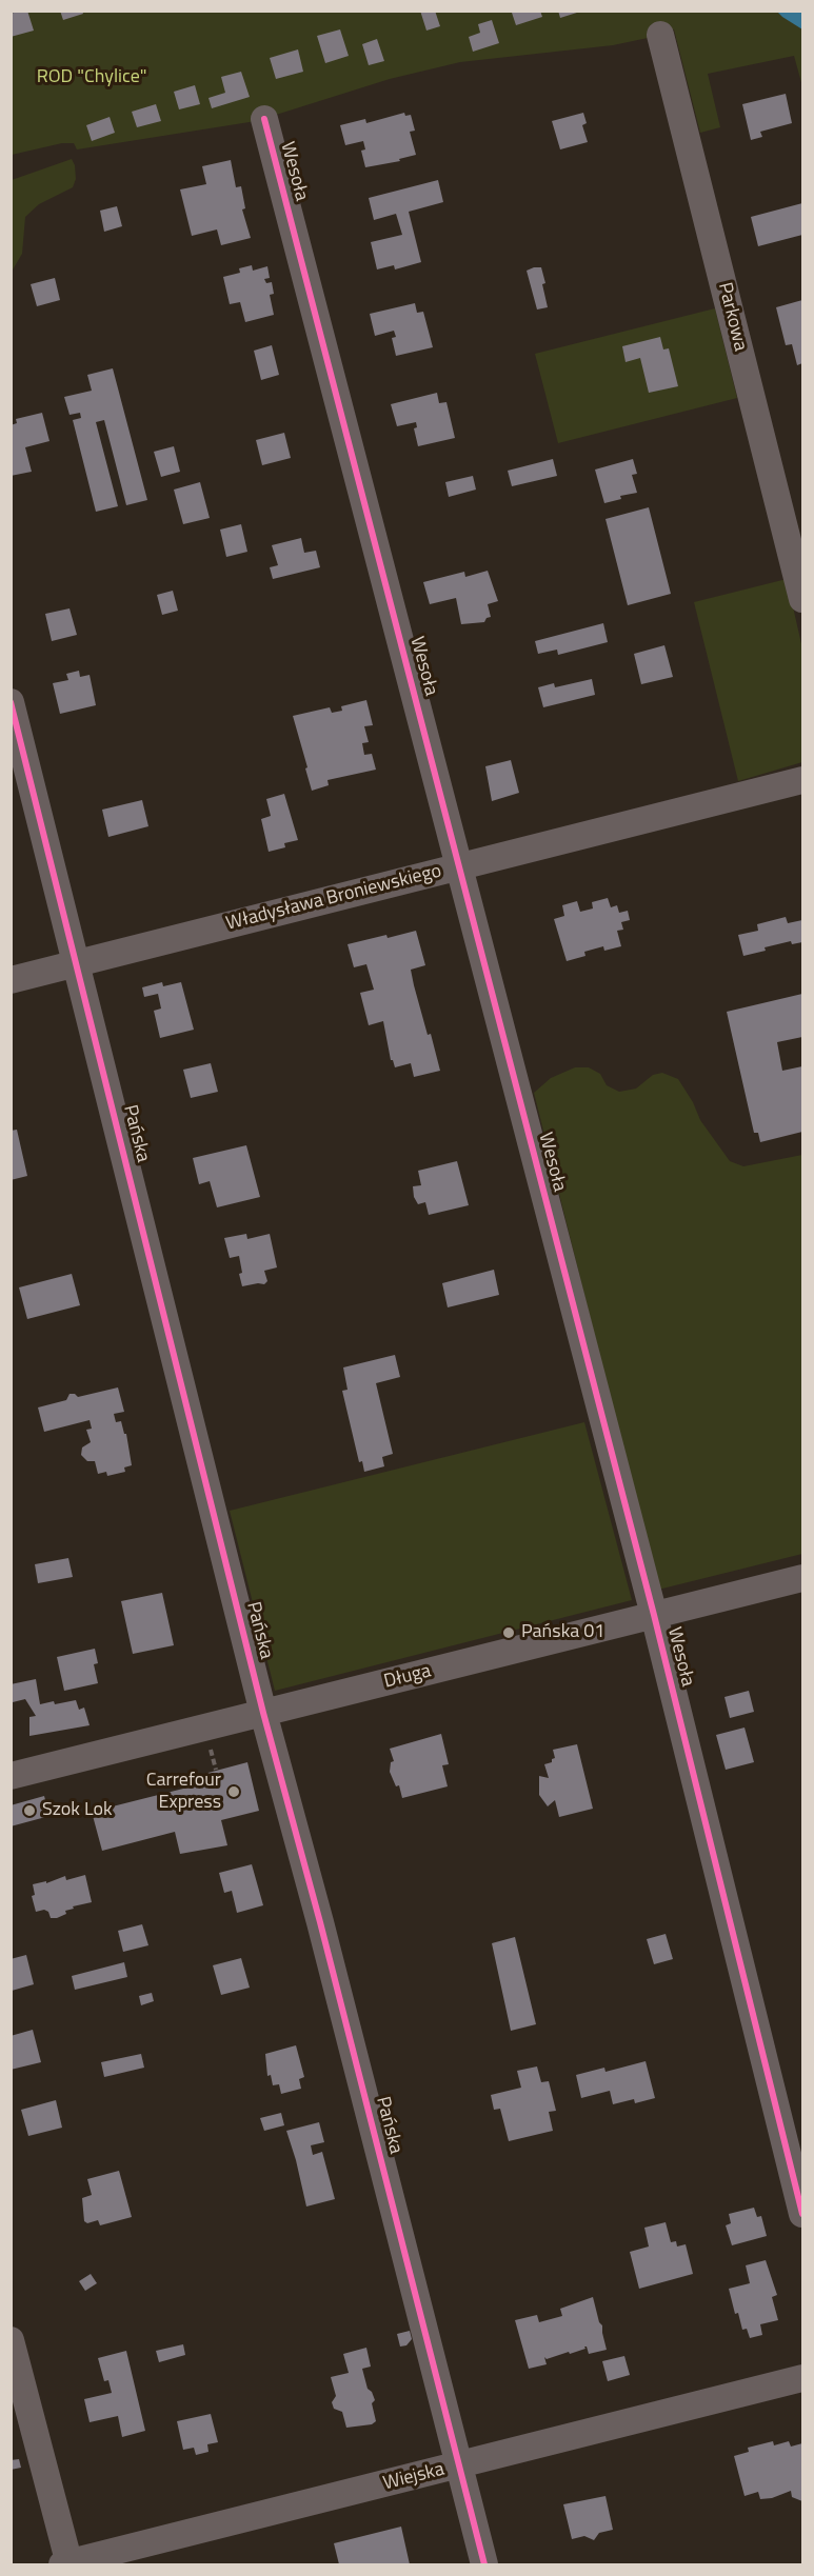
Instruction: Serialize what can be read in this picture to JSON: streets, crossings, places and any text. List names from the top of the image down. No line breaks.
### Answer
{"streets":{"street":["Wesoła","Parkowa","Władysława Broniewskiego","Pańska","Długa","Wiejska"]},"crossings":[["Wesoła","Władysława Broniewskiego"],["Wesoła","Długa"],["Władysława Broniewskiego","Pańska"],["Pańska","Długa"],["Pańska","Wiejska"]],"parks":["ROD \"Chylice\""],"places":["Pańska 01","Carrefour Express","Szok Lok"]}
